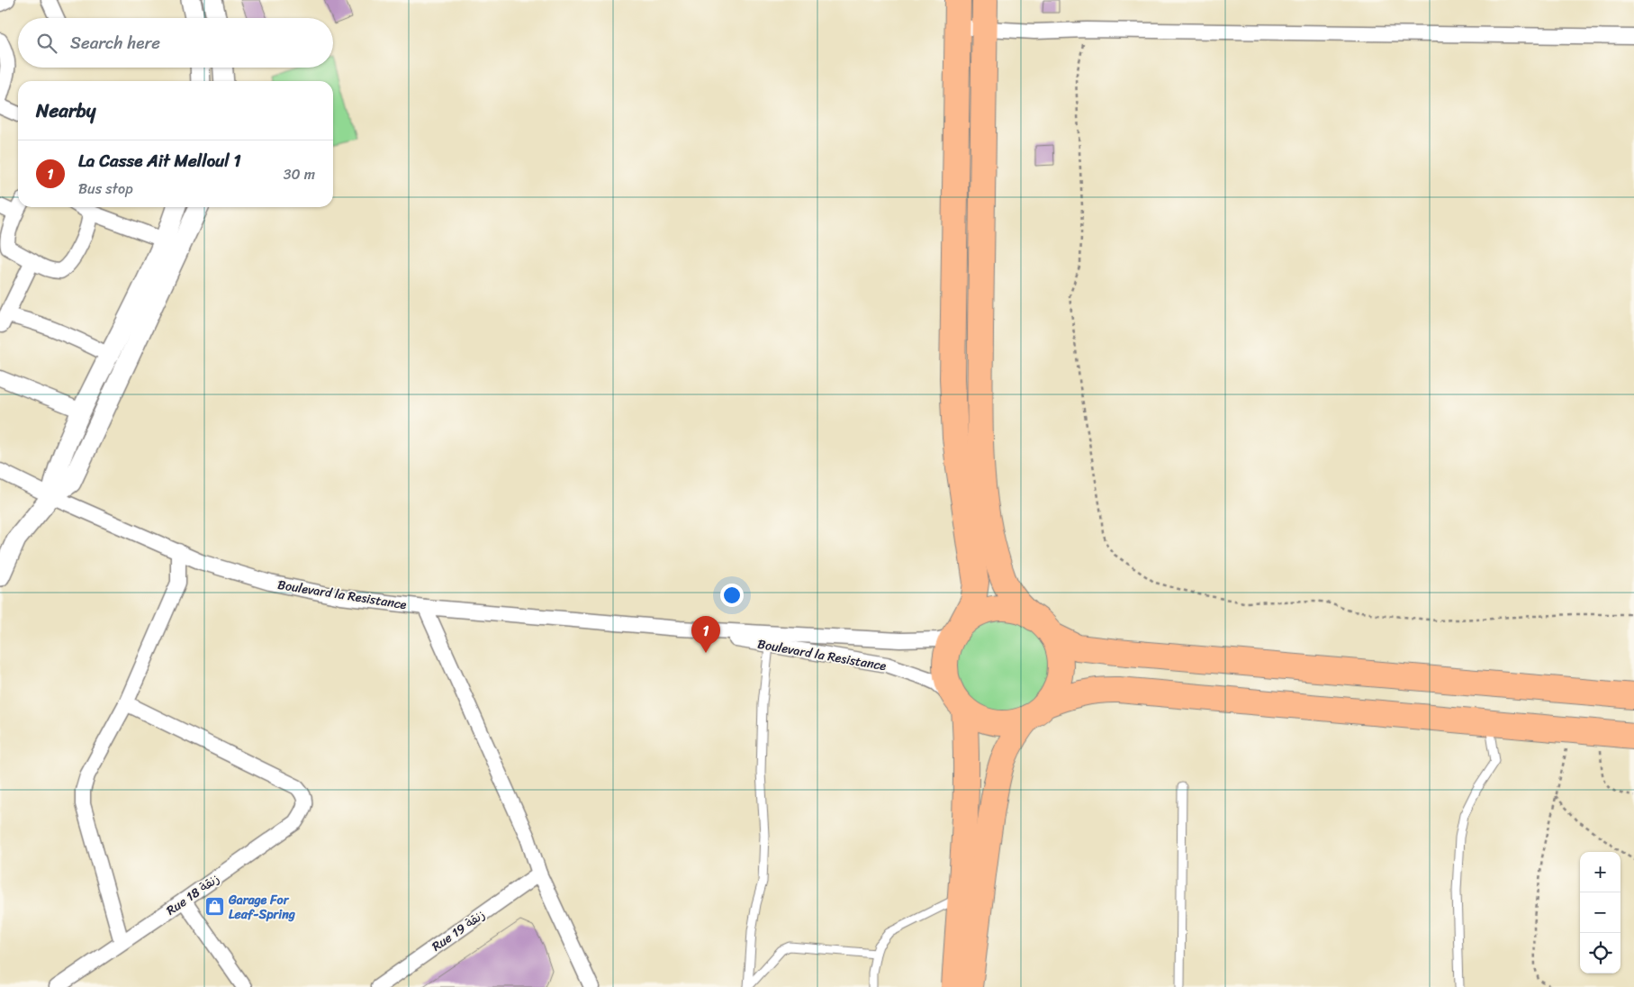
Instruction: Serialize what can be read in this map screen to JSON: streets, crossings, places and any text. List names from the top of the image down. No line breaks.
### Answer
{"streets":{"street":["Boulevard la Resistance","Rue 18 زنقة","Rue 19 زنقة"]},"places":{"shop":["Garage For Leaf-Spring"]},"page":{"search":"Search here","heading":"Nearby","list":[{"mark":"1","name":"La Casse Ait Melloul 1","note":"Bus stop","value":"30 m"}],"pins":"1","map_buttons":["+","−"]}}
